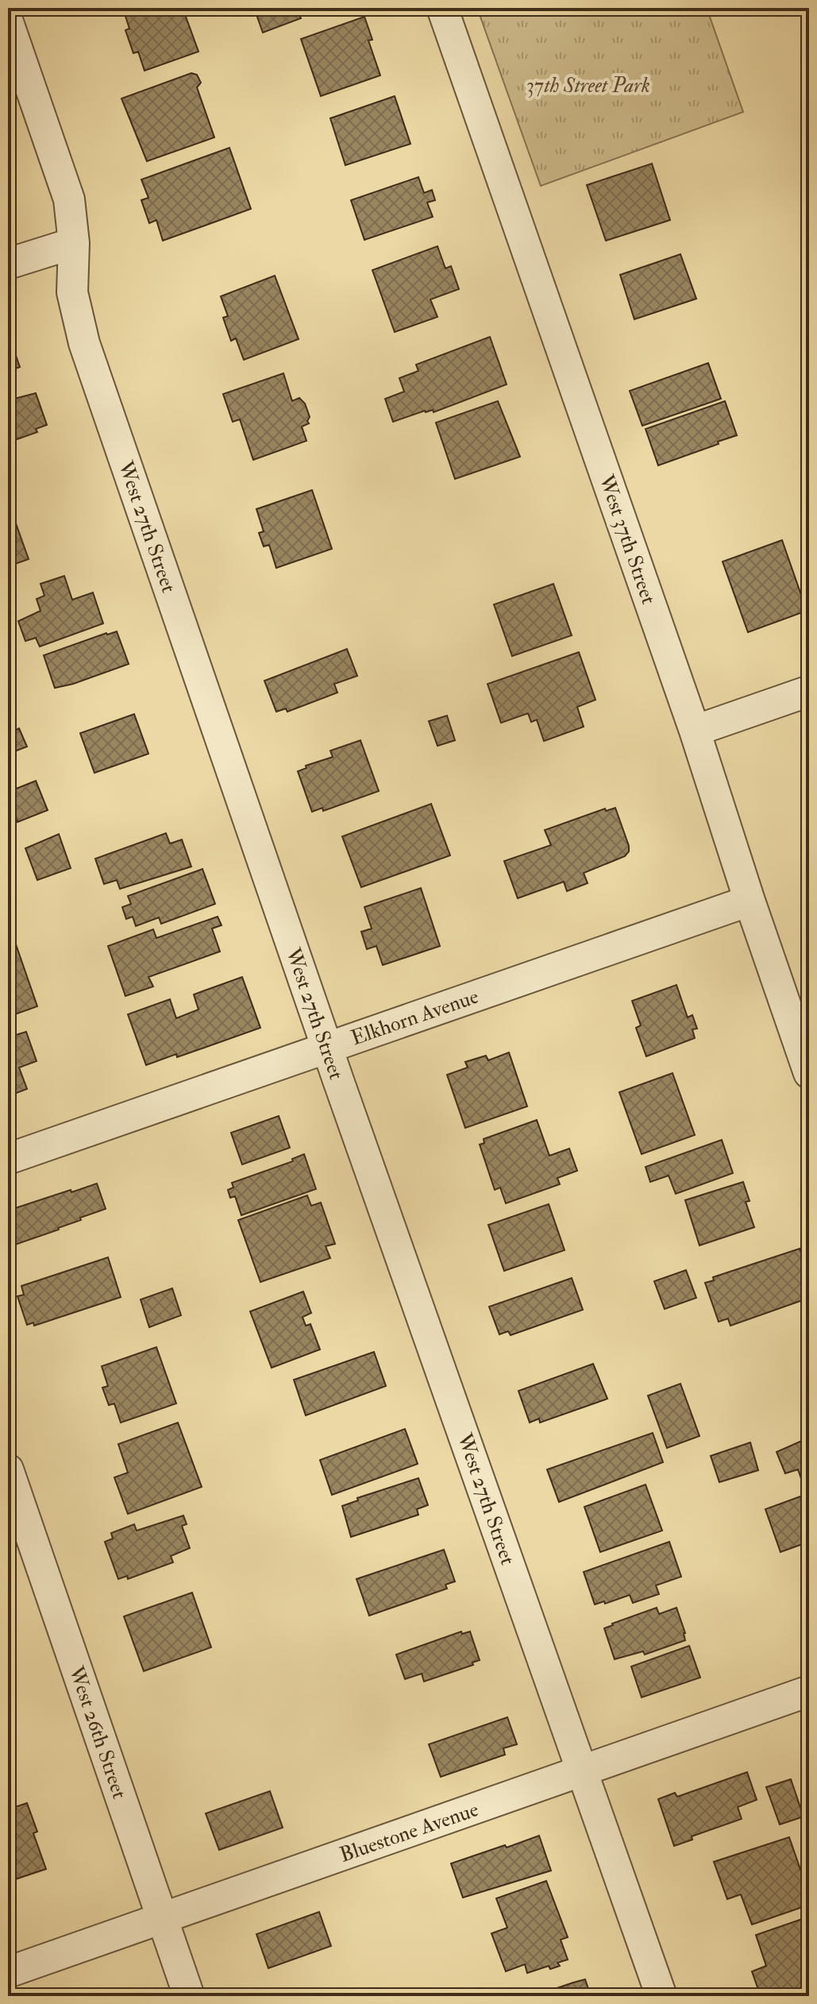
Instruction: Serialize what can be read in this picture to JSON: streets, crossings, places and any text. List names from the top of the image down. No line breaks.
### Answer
{"streets":{"street":["West 27th Street","West 37th Street","Elkhorn Avenue","West 26th Street","Bluestone Avenue"]},"crossings":[["West 27th Street","Elkhorn Avenue"],["West 27th Street","Bluestone Avenue"],["West 37th Street","Elkhorn Avenue"],["West 26th Street","Bluestone Avenue"]],"parks":["37th Street Park"]}
